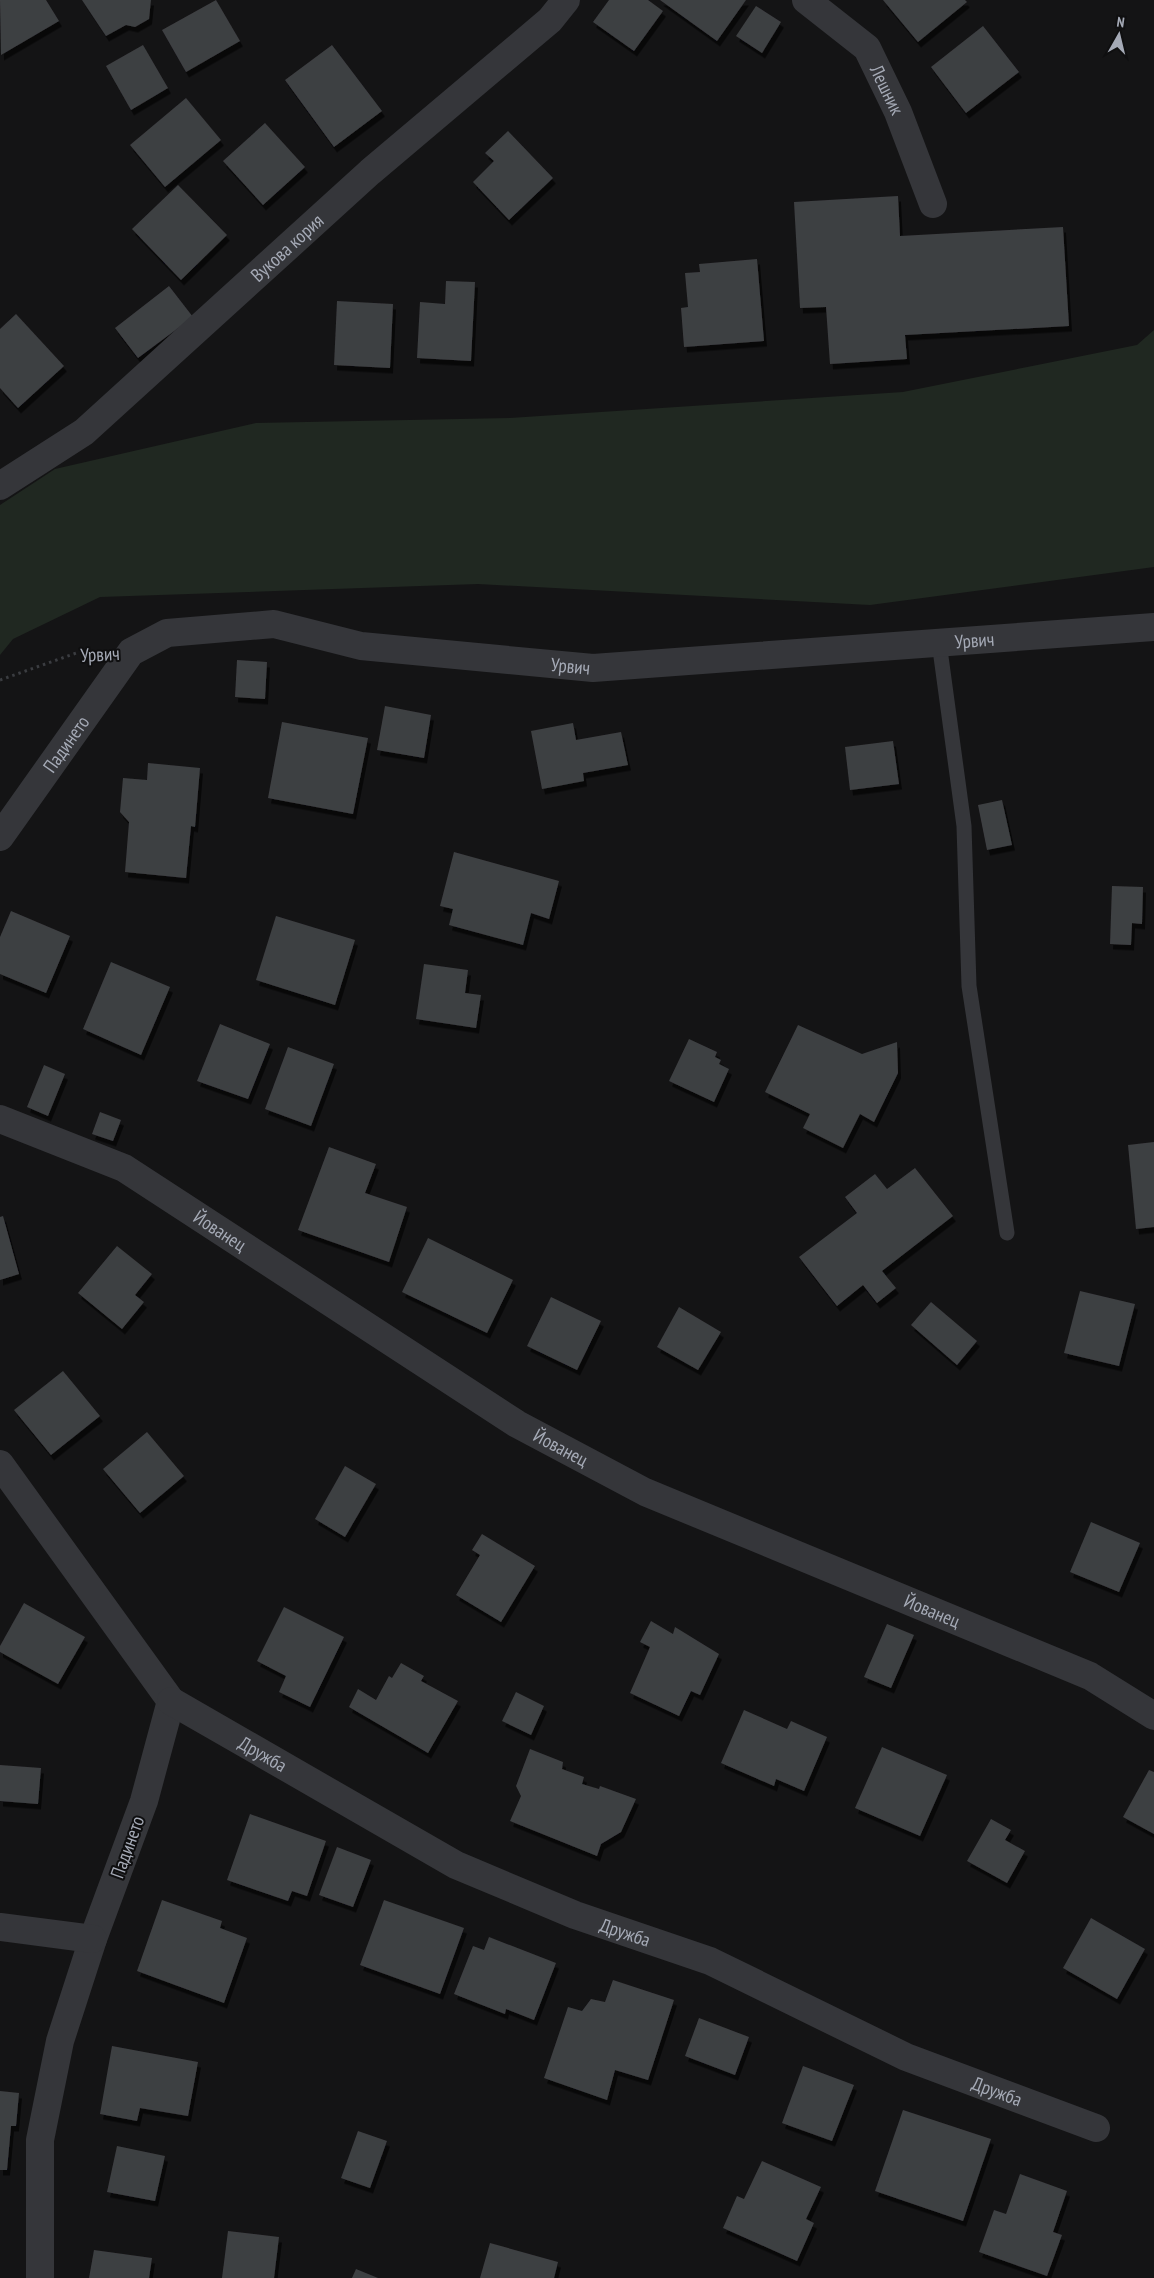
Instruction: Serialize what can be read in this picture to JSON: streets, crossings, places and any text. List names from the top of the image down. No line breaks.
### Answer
{"streets":{"street":["Лешник","Вукова кория","Урвич","Падинето","Йованец","Дружба"]},"crossings":[["Урвич","Падинето"],["Падинето","Дружба"]],"north":"top"}
